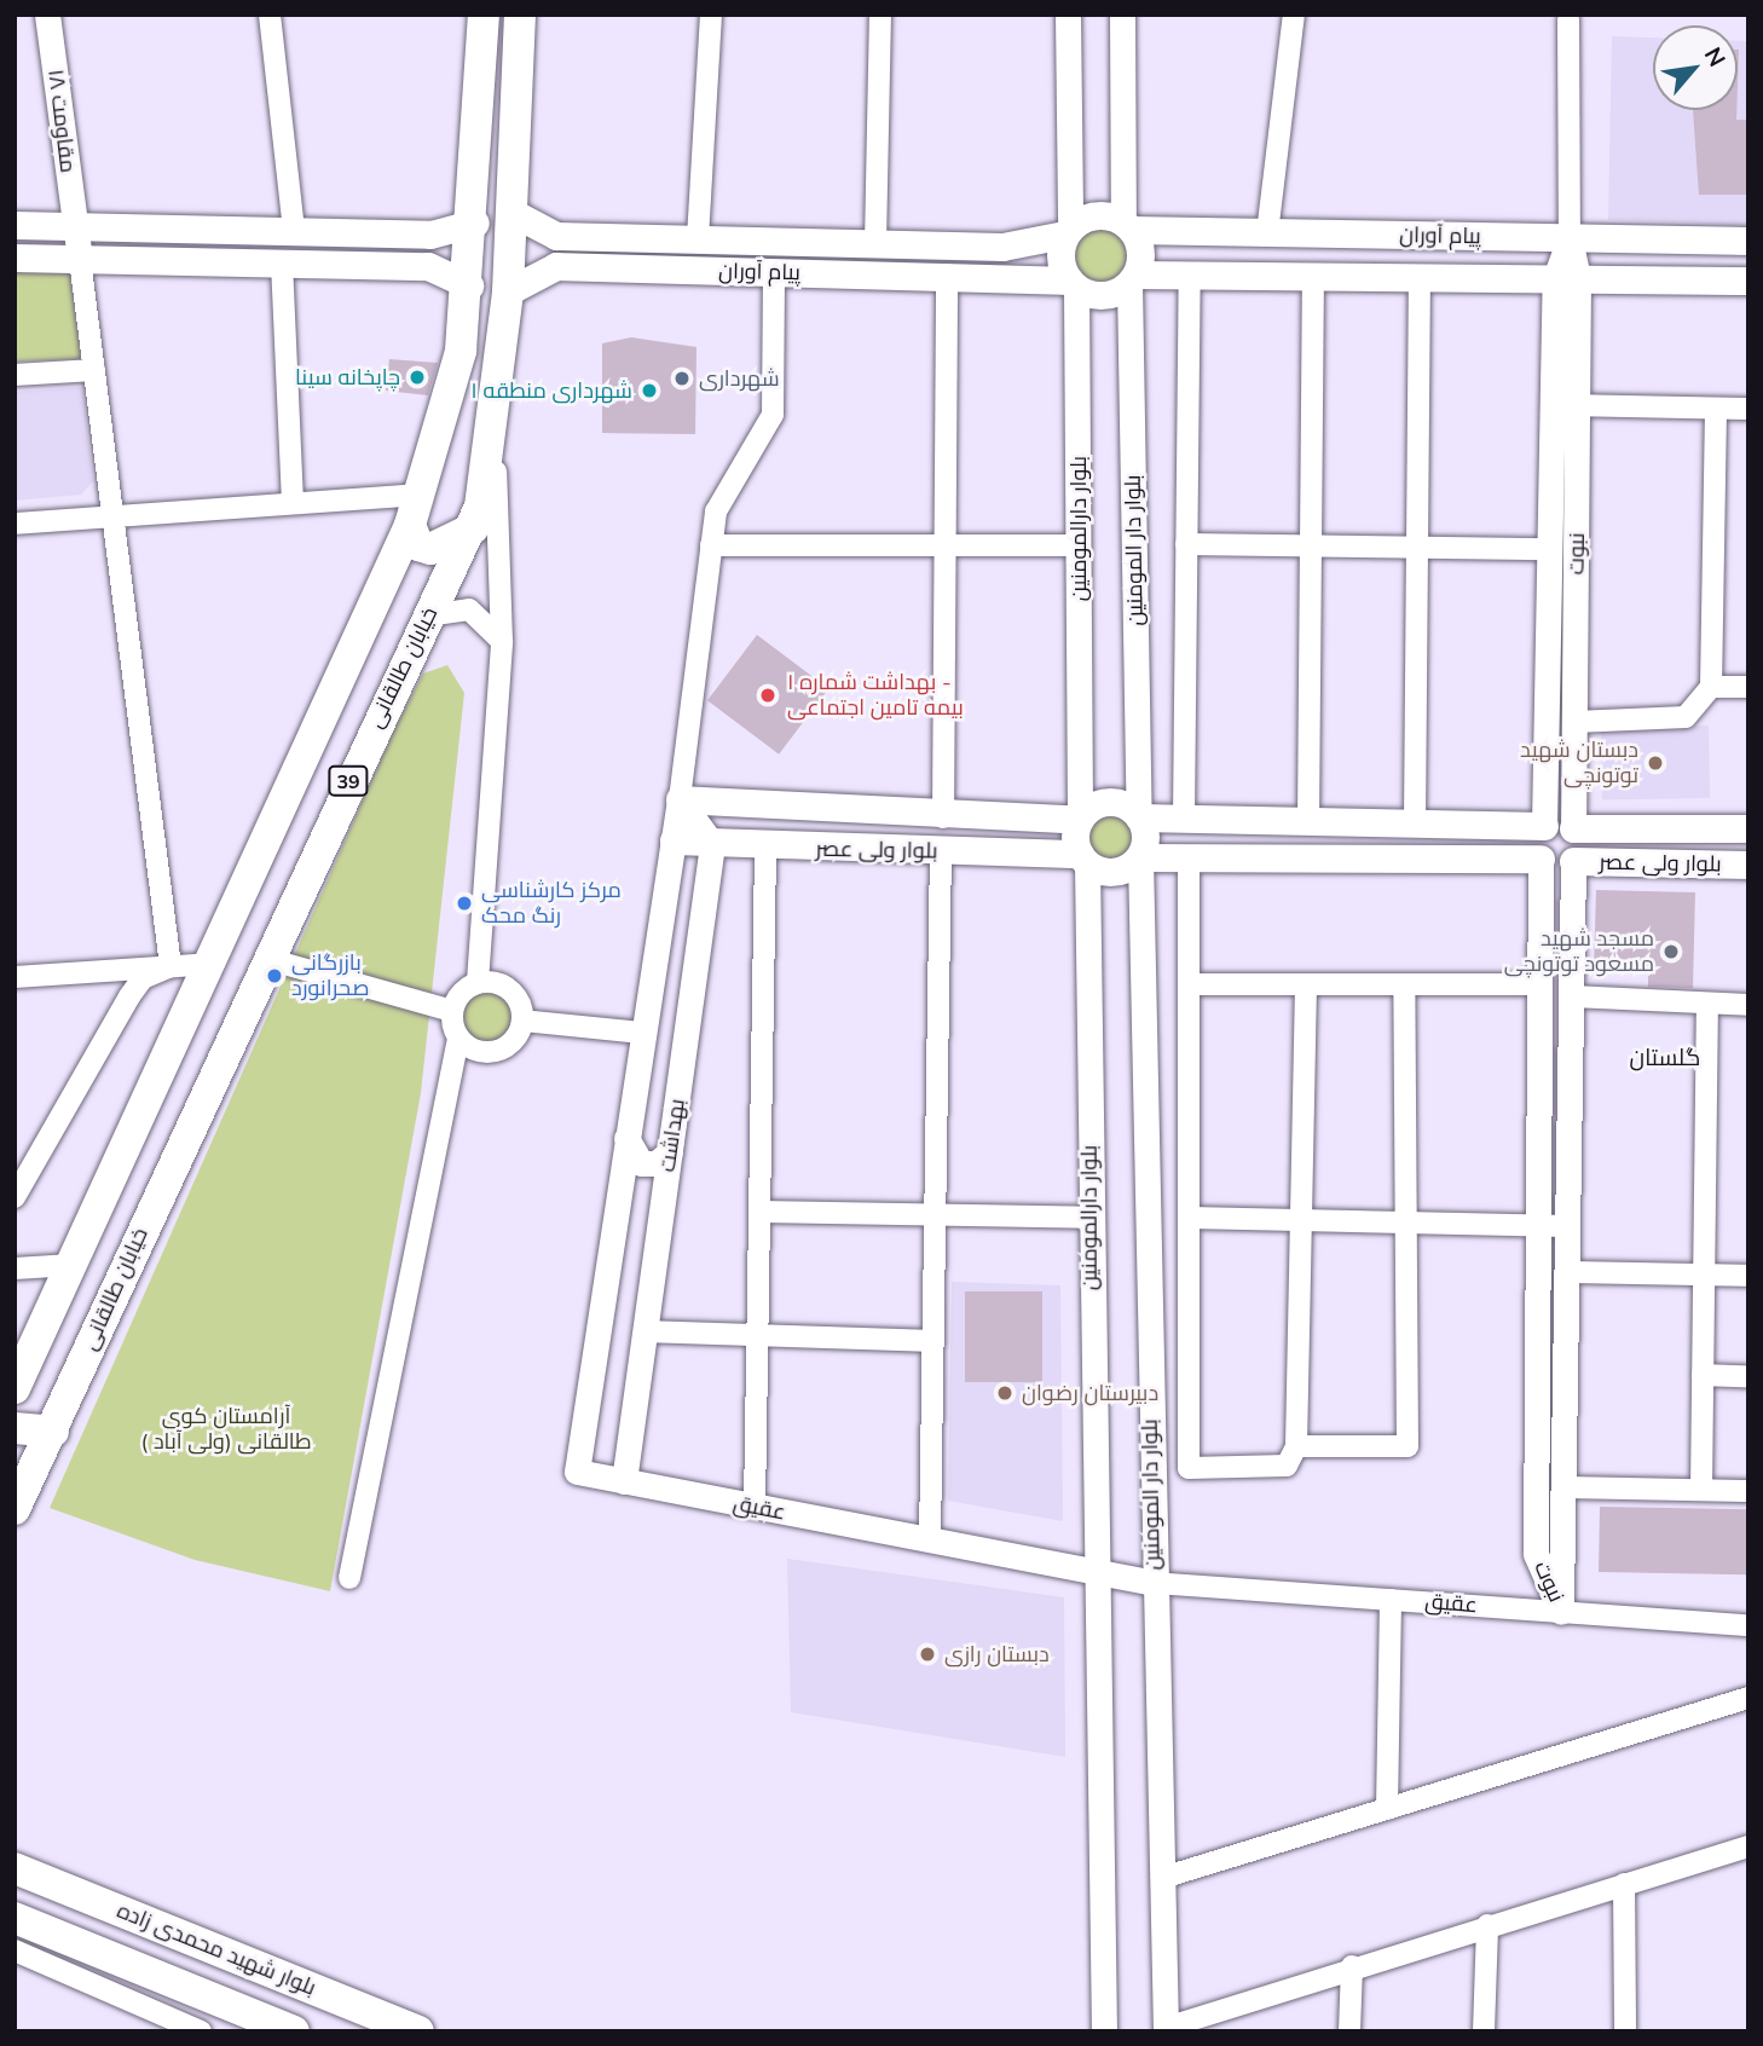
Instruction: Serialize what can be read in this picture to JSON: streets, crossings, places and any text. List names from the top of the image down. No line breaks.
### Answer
{"streets":{"main road":["پیام آوران","خیابان طالقانی","39","بلوار ولی عصر","بلوار شهید محمدی زاده"],"street":["مقاومت ۱۸","بلوار دارالمومنین","بلوار دار المومنین","نبوت","بهداشت","عقیق"]},"crossings":[["پیام آوران","بلوار دارالمومنین"],["پیام آوران","بلوار دار المومنین"],["پیام آوران","نبوت"],["پیام آوران","خیابان طالقانی"],["بلوار دارالمومنین","بلوار دار المومنین"],["بلوار دارالمومنین","بلوار ولی عصر"],["بلوار دارالمومنین","عقیق"],["بلوار دار المومنین","بلوار ولی عصر"],["بلوار دار المومنین","عقیق"],["نبوت","بلوار ولی عصر"],["نبوت","عقیق"],["بلوار ولی عصر","بهداشت"],["بهداشت","عقیق"]],"districts":["گلستان"],"parks":["آرامستان کوی طالقانی (ولی آباد )"],"places":["چاپخانه سینا","شهرداری","شهرداری منطقه ۱","بهداشت شماره ۱ - بیمه تامین اجتماعی","دبستان شهید توتونچی","مرکز کارشناسی رنگ محک","مسجد شهید مسعود توتونچی","بازرگانی صحرانورد","دبیرستان رضوان","دبستان رازی"],"north":"top right"}
